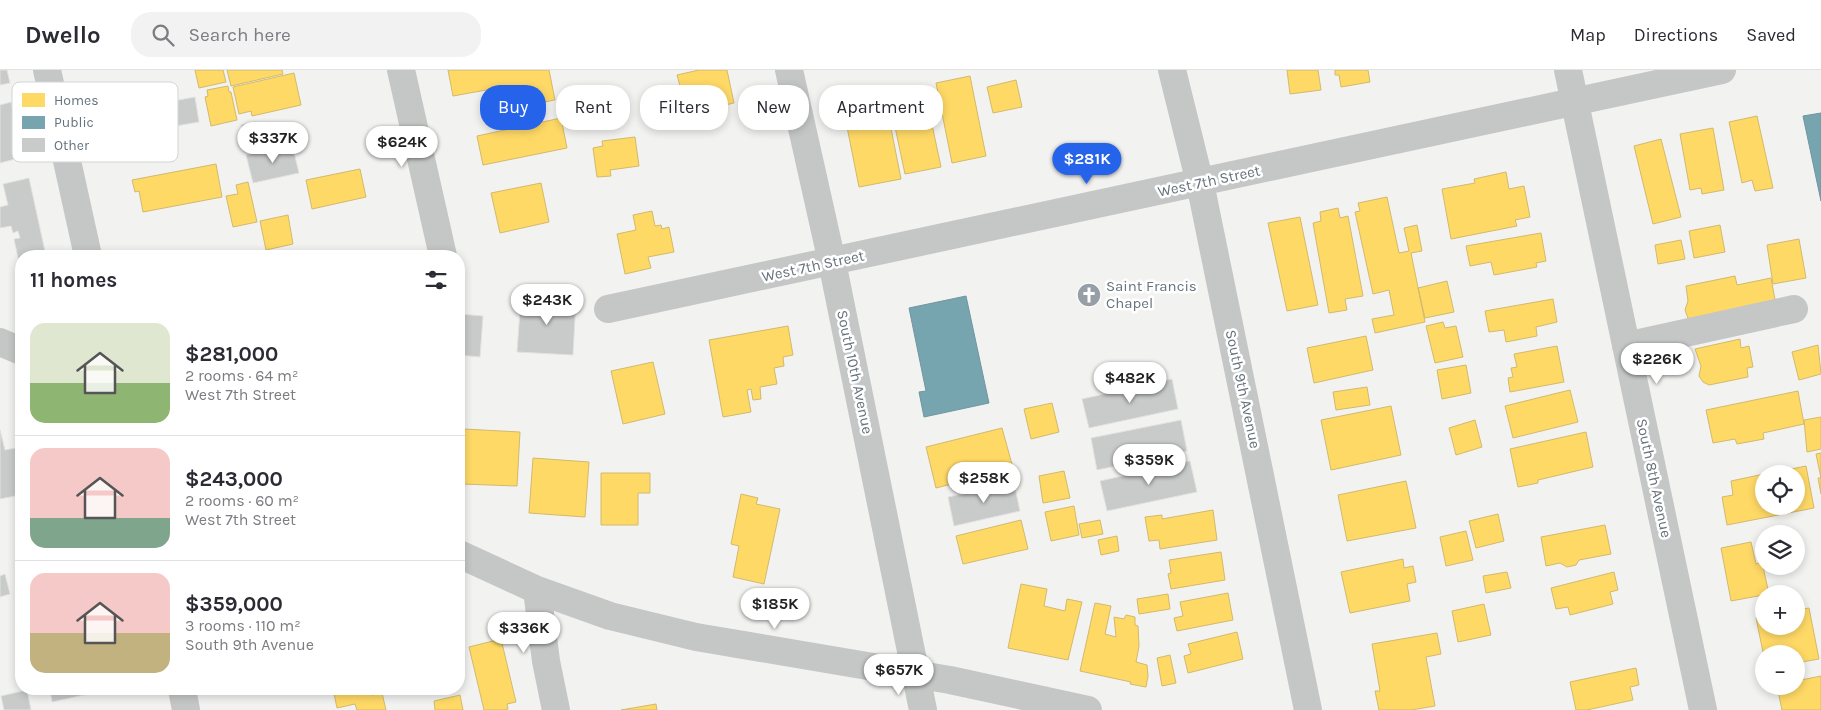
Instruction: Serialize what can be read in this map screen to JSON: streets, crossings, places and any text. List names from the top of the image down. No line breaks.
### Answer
{"streets":{"street":["West 7th Street","South 10th Avenue","South 9th Avenue","South 8th Avenue"]},"crossings":[["West 7th Street","South 10th Avenue"],["West 7th Street","South 9th Avenue"],["West 7th Street","South 8th Avenue"]],"places":{"church":["Saint Francis Chapel"]},"legend":["Homes","Public","Other"],"page":{"header":"Dwello","search":"Search here","nav":["Map","Directions","Saved"],"chip":["Buy","Rent","Filters","New","Apartment"],"price":["$337K","$624K","$281K","$243K","$226K","$482K","$359K","$258K","$185K","$336K","$657K"],"heading":"11 homes","list":[{"name":"$281,000","note":"2 rooms · 64 m² · West 7th Street"},{"name":"$243,000","note":"2 rooms · 60 m² · West 7th Street"},{"name":"$359,000","note":"3 rooms · 110 m² · South 9th Avenue"}],"map_buttons":["+","−"]}}
